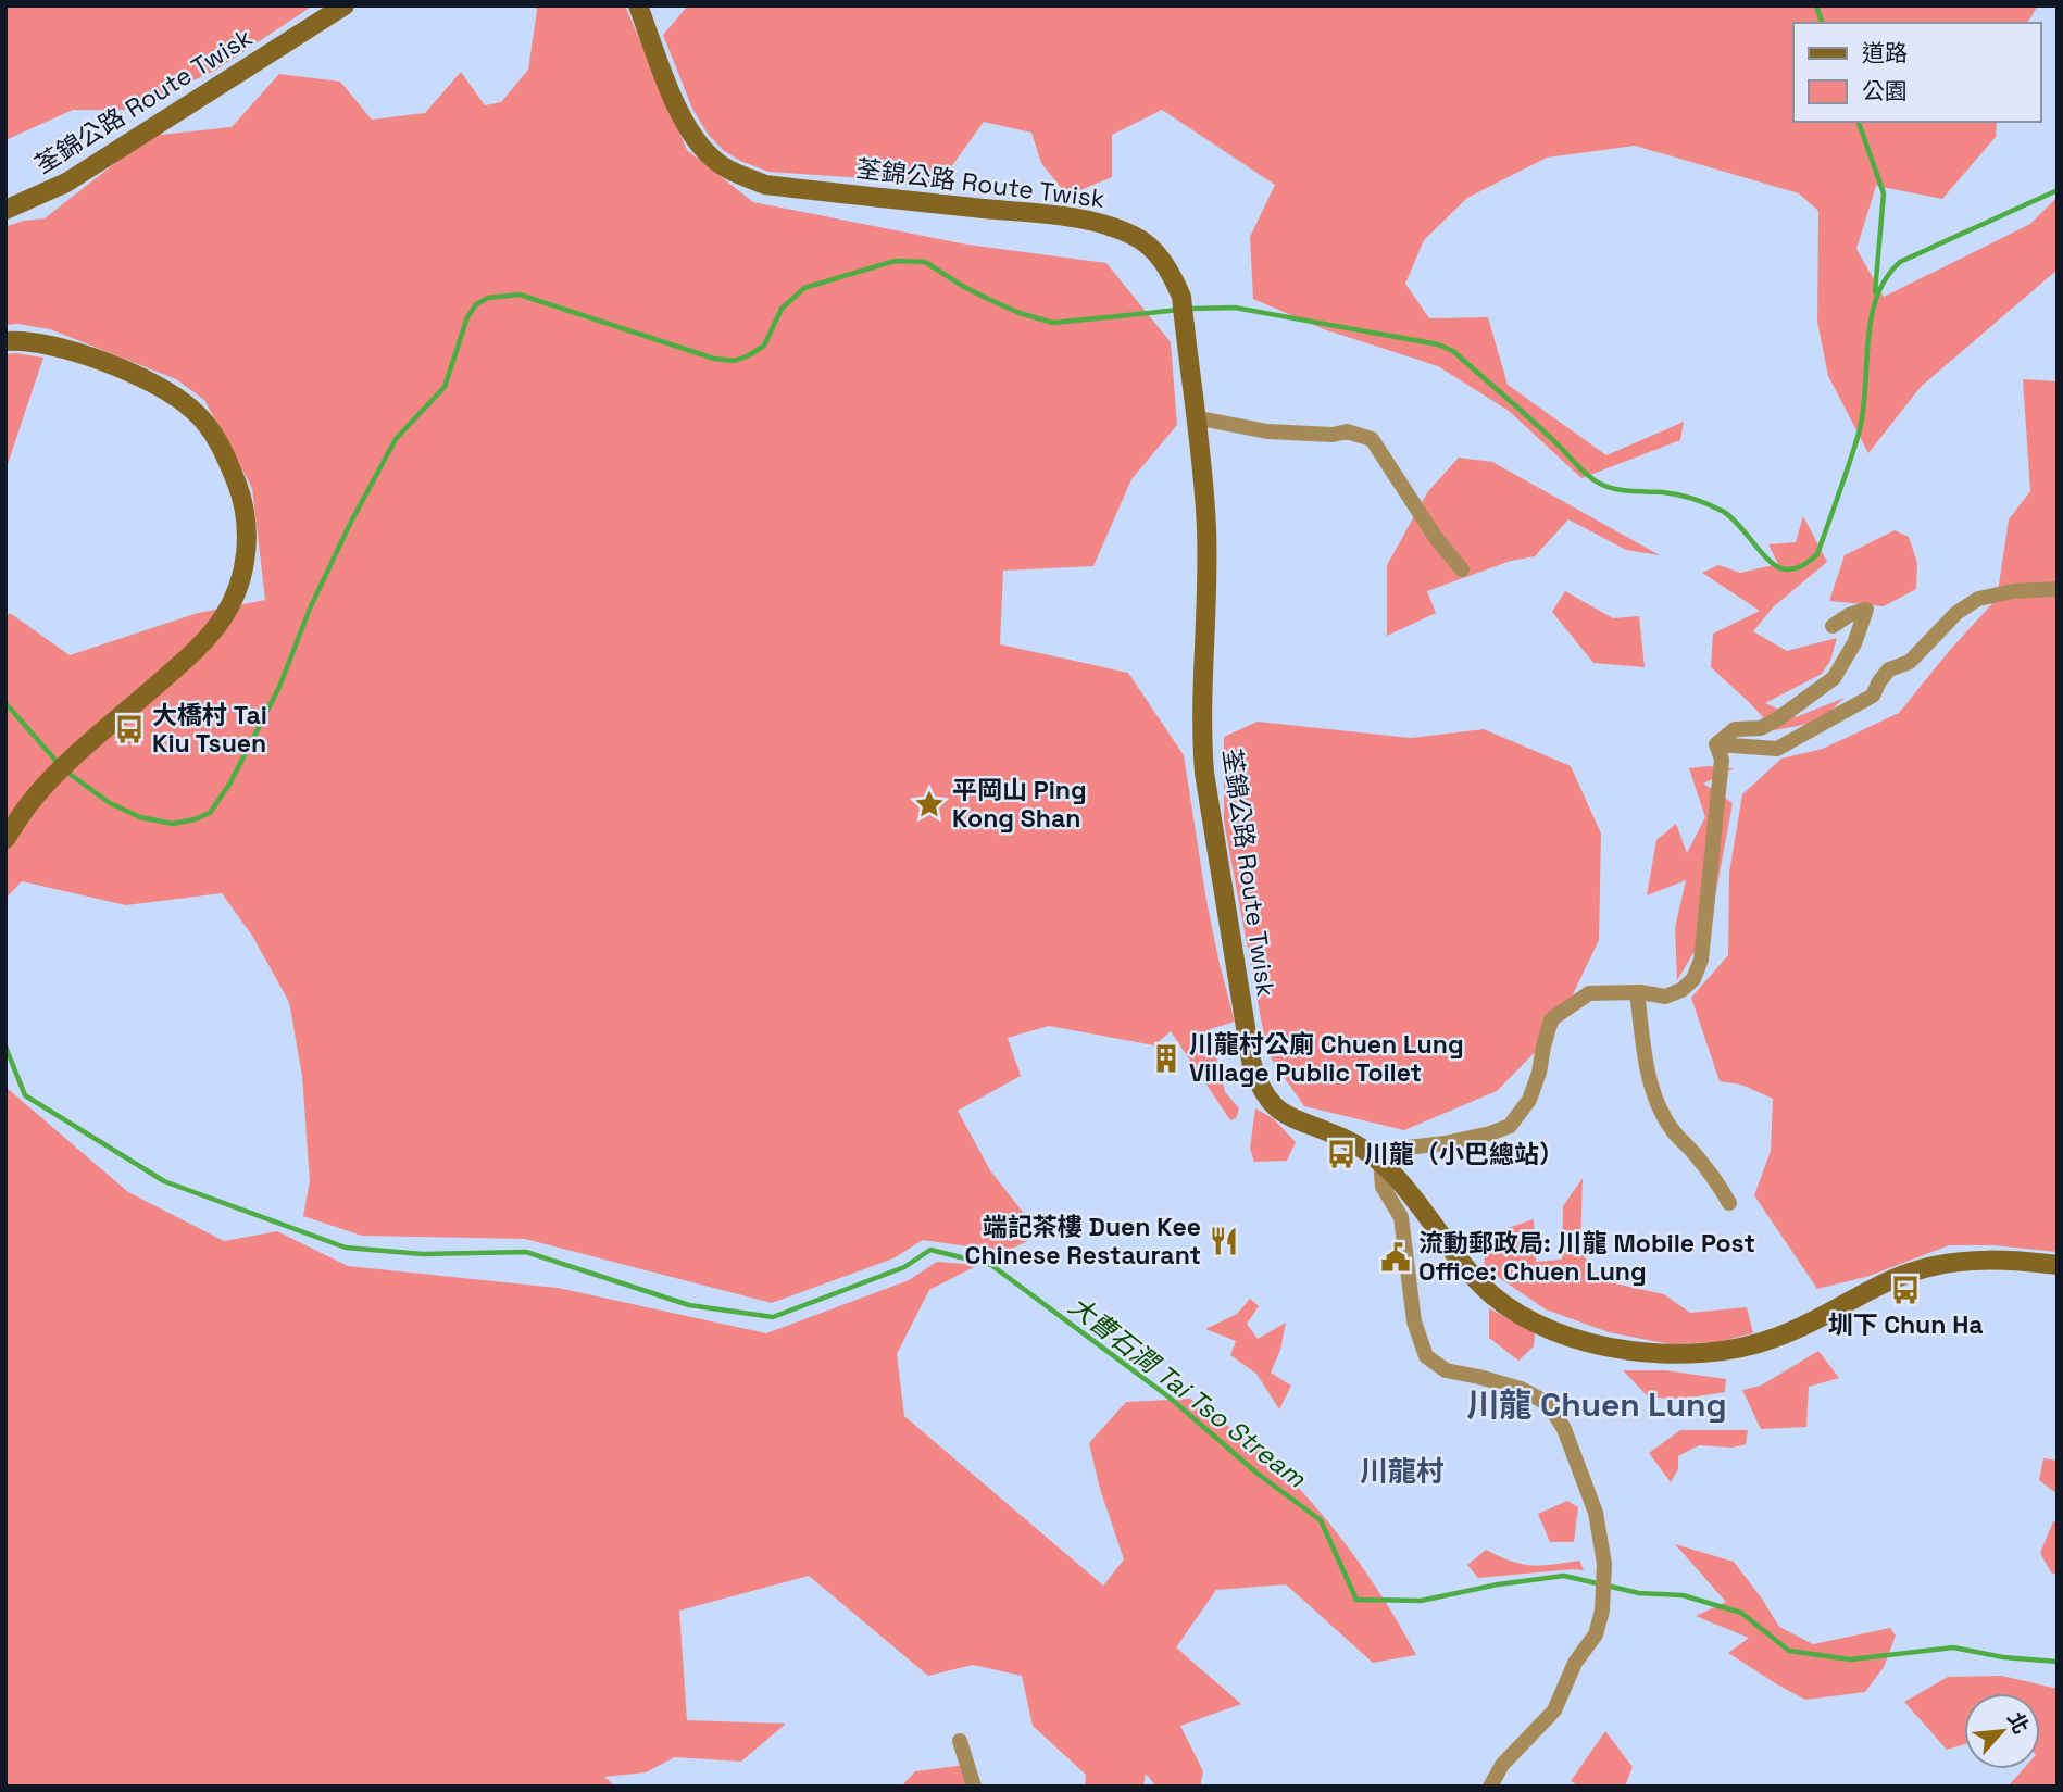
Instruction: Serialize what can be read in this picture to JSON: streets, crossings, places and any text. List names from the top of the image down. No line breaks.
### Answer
{"streets":{"main road":["荃錦公路 Route Twisk"]},"districts":["川龍 Chuen Lung","川龍村"],"water":["大曹石澗 Tai Tso Stream"],"places":{"bus stop":["大橋村 Tai Kiu Tsuen","川龍（小巴總站）","圳下 Chun Ha"],"place":["平岡山 Ping Kong Shan"],"building":["川龍村公廁 Chuen Lung Village Public Toilet"],"restaurant":["端記茶樓 Duen Kee Chinese Restaurant"],"public building":["流動郵政局: 川龍 Mobile Post Office: Chuen Lung"]},"legend":["道路","公園"],"north":"top right"}
